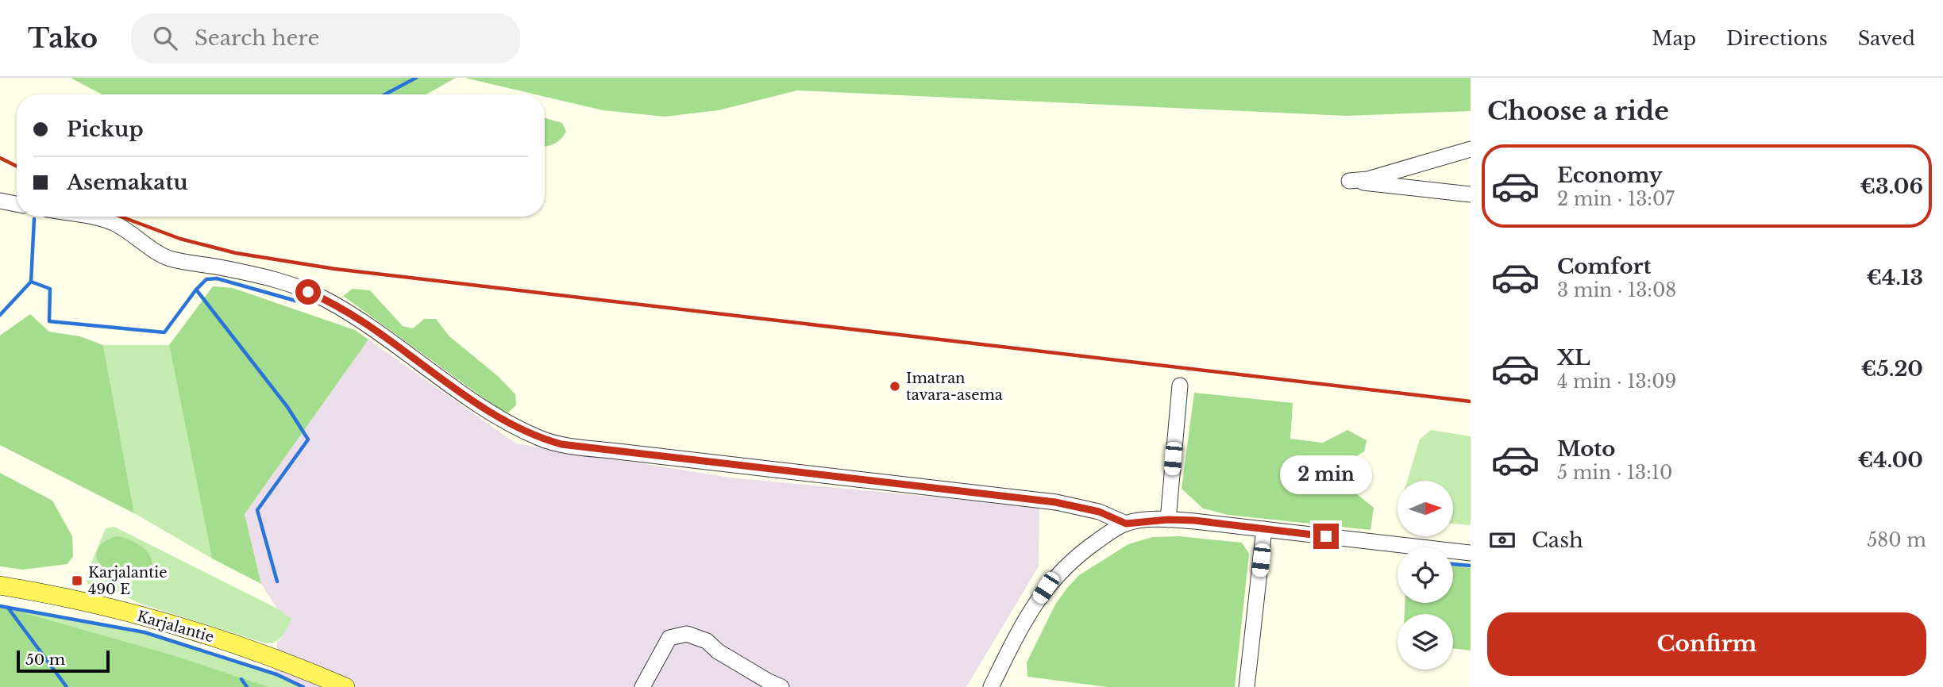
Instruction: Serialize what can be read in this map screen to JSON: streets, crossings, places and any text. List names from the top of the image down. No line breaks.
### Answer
{"streets":{"main road":["Karjalantie"]},"places":{"other":["Imatran tavara-asema"],"transit":["Karjalantie 490 E"]},"scale_bar":"50 m","north":"right","page":{"header":"Tako","search":"Search here","nav":["Map","Directions","Saved"],"heading":"Choose a ride","banner":["Pickup","Asemakatu"],"list":[{"name":"Economy","note":"2 min · 13:07","value":"€3.06"},{"name":"Comfort","note":"3 min · 13:08","value":"€4.13"},{"name":"XL","note":"4 min · 13:09","value":"€5.20"},{"name":"Moto","note":"5 min · 13:10","value":"€4.00"}],"bubble":"2 min","pay":["Cash","580 m"],"buttons":"Confirm","scale":"50 m"}}
